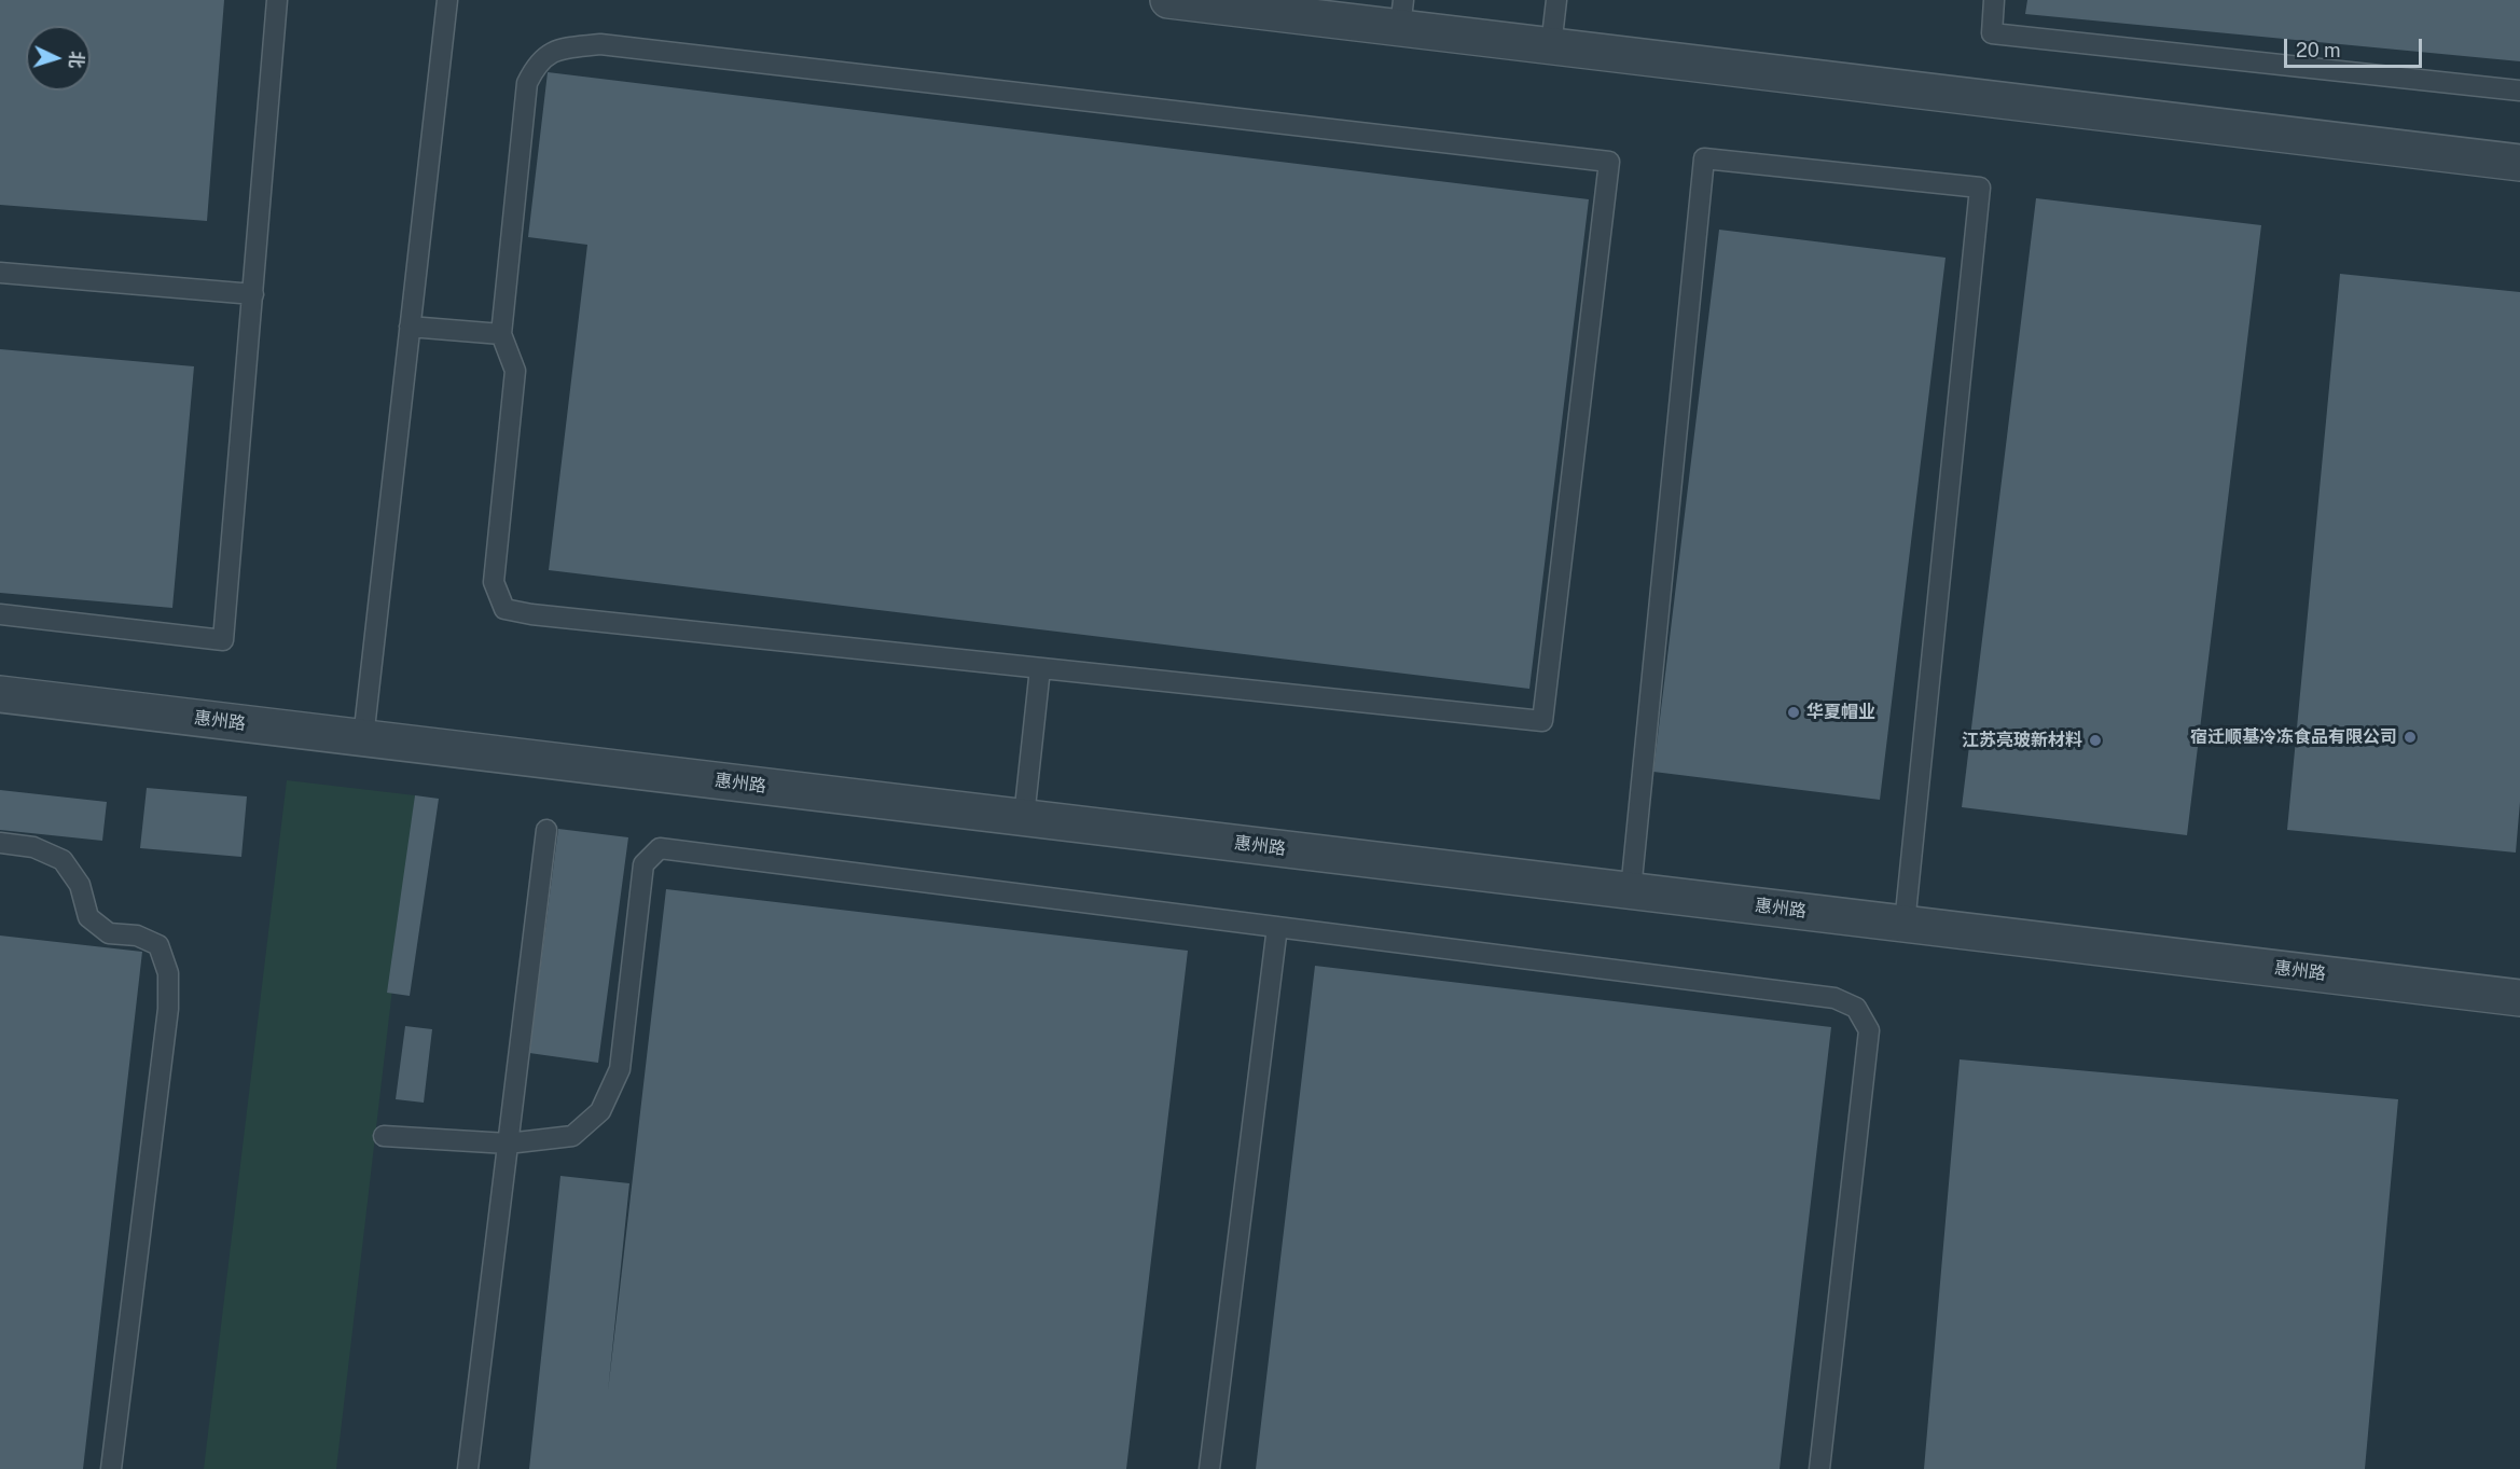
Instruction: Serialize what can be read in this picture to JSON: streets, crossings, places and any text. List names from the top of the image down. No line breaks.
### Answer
{"streets":{"street":["惠州路"]},"places":["华夏帽业","宿迁顺基冷冻食品有限公司","江苏亮玻新材料"],"scale_bar":"20 m","north":"right"}
